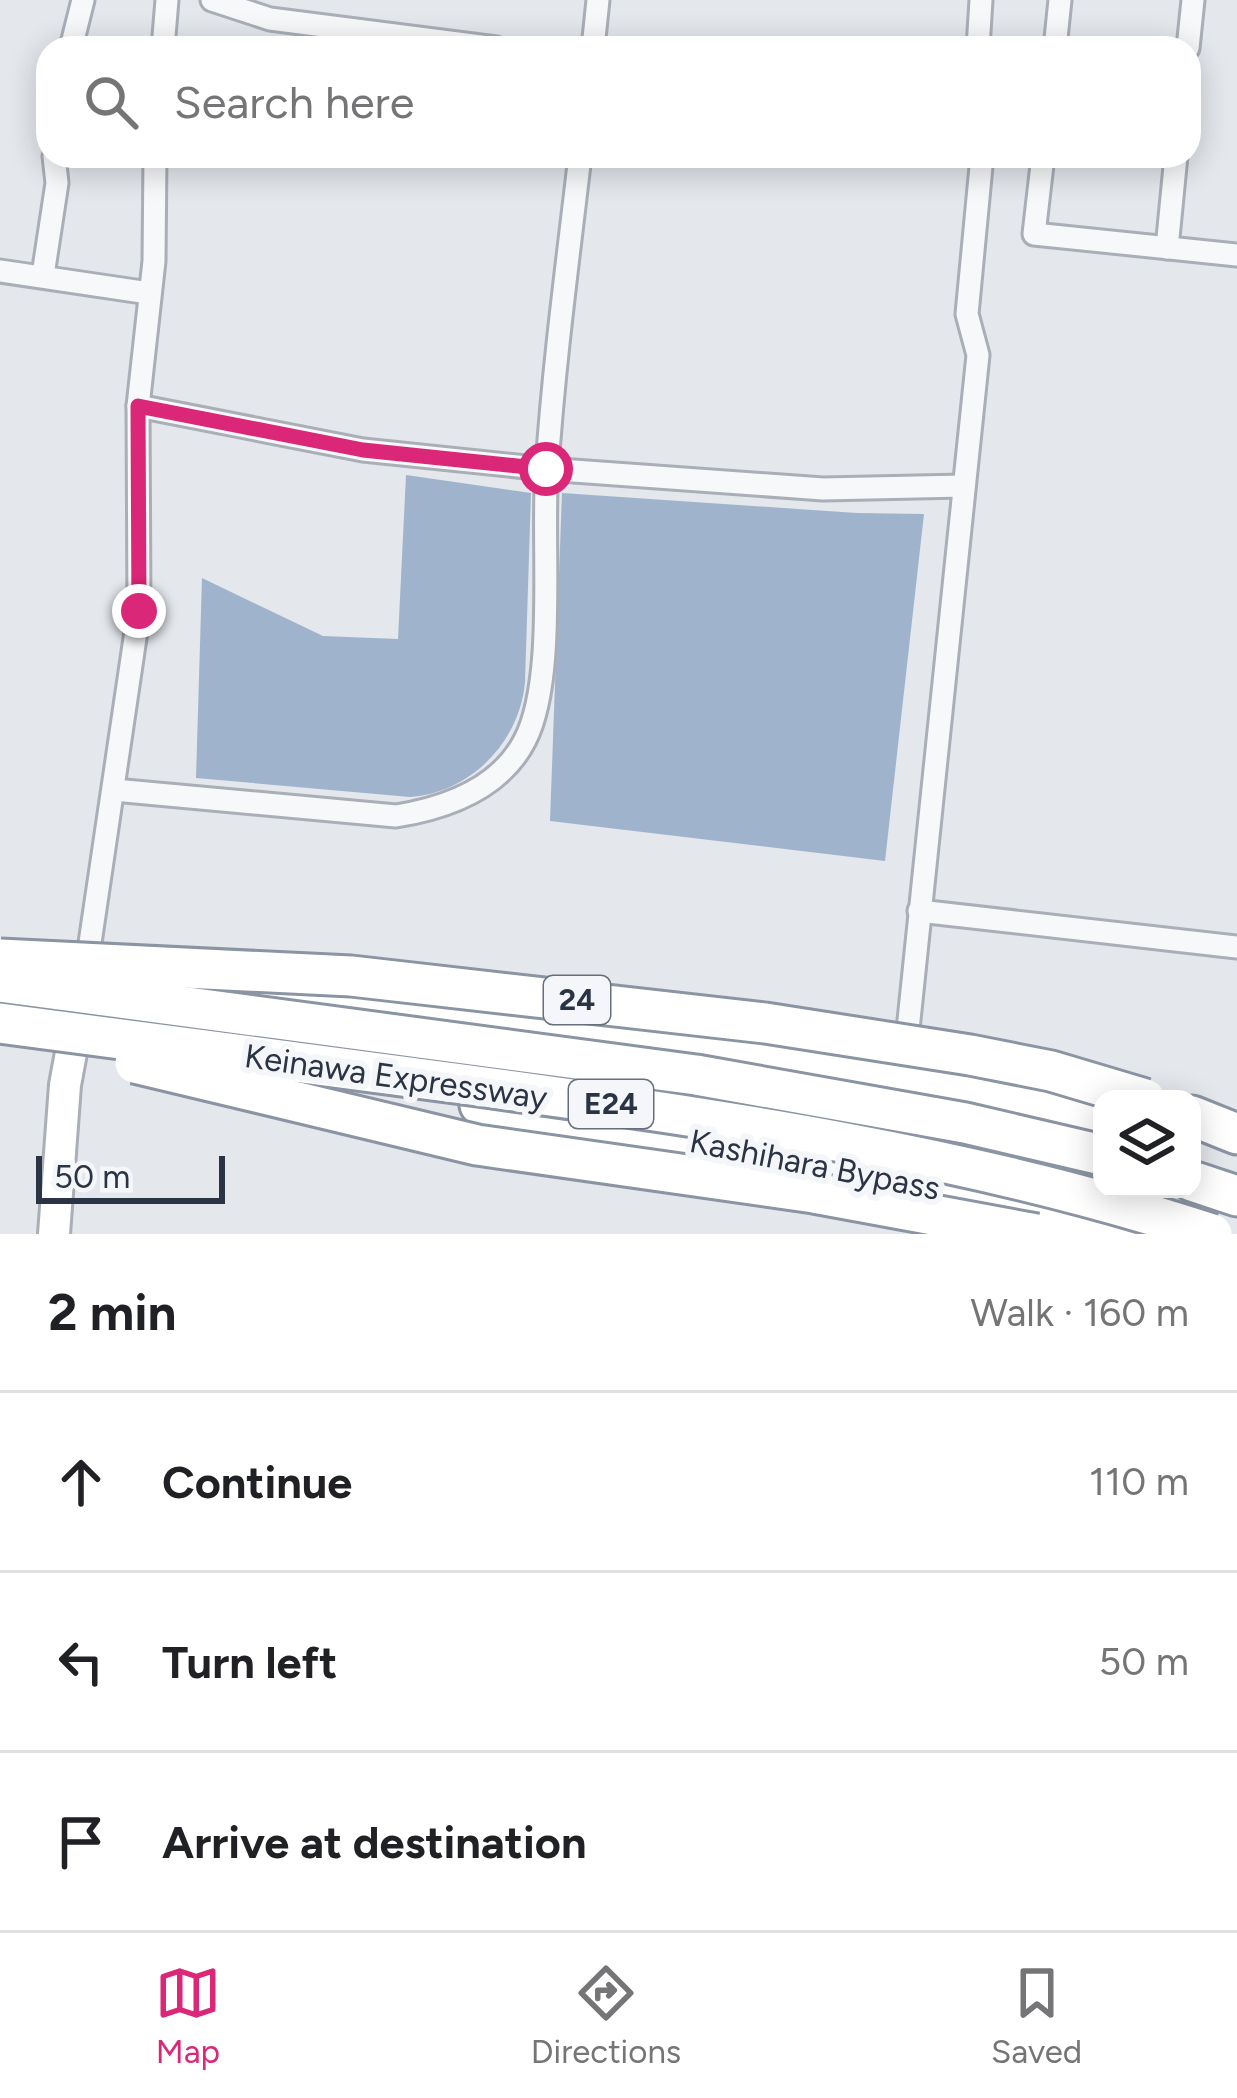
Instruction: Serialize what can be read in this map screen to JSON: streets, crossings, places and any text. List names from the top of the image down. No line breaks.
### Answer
{"streets":{"highway":["24","Keinawa Expressway","E24","Kashihara Bypass"]},"scale_bar":"50 m","page":{"search":"Search here","scale":"50 m","heading":["2 min","Walk · 160 m"],"list":[["Continue","110 m"],["Turn left","50 m"],"Arrive at destination"],"nav":["Map","Directions","Saved"]}}
